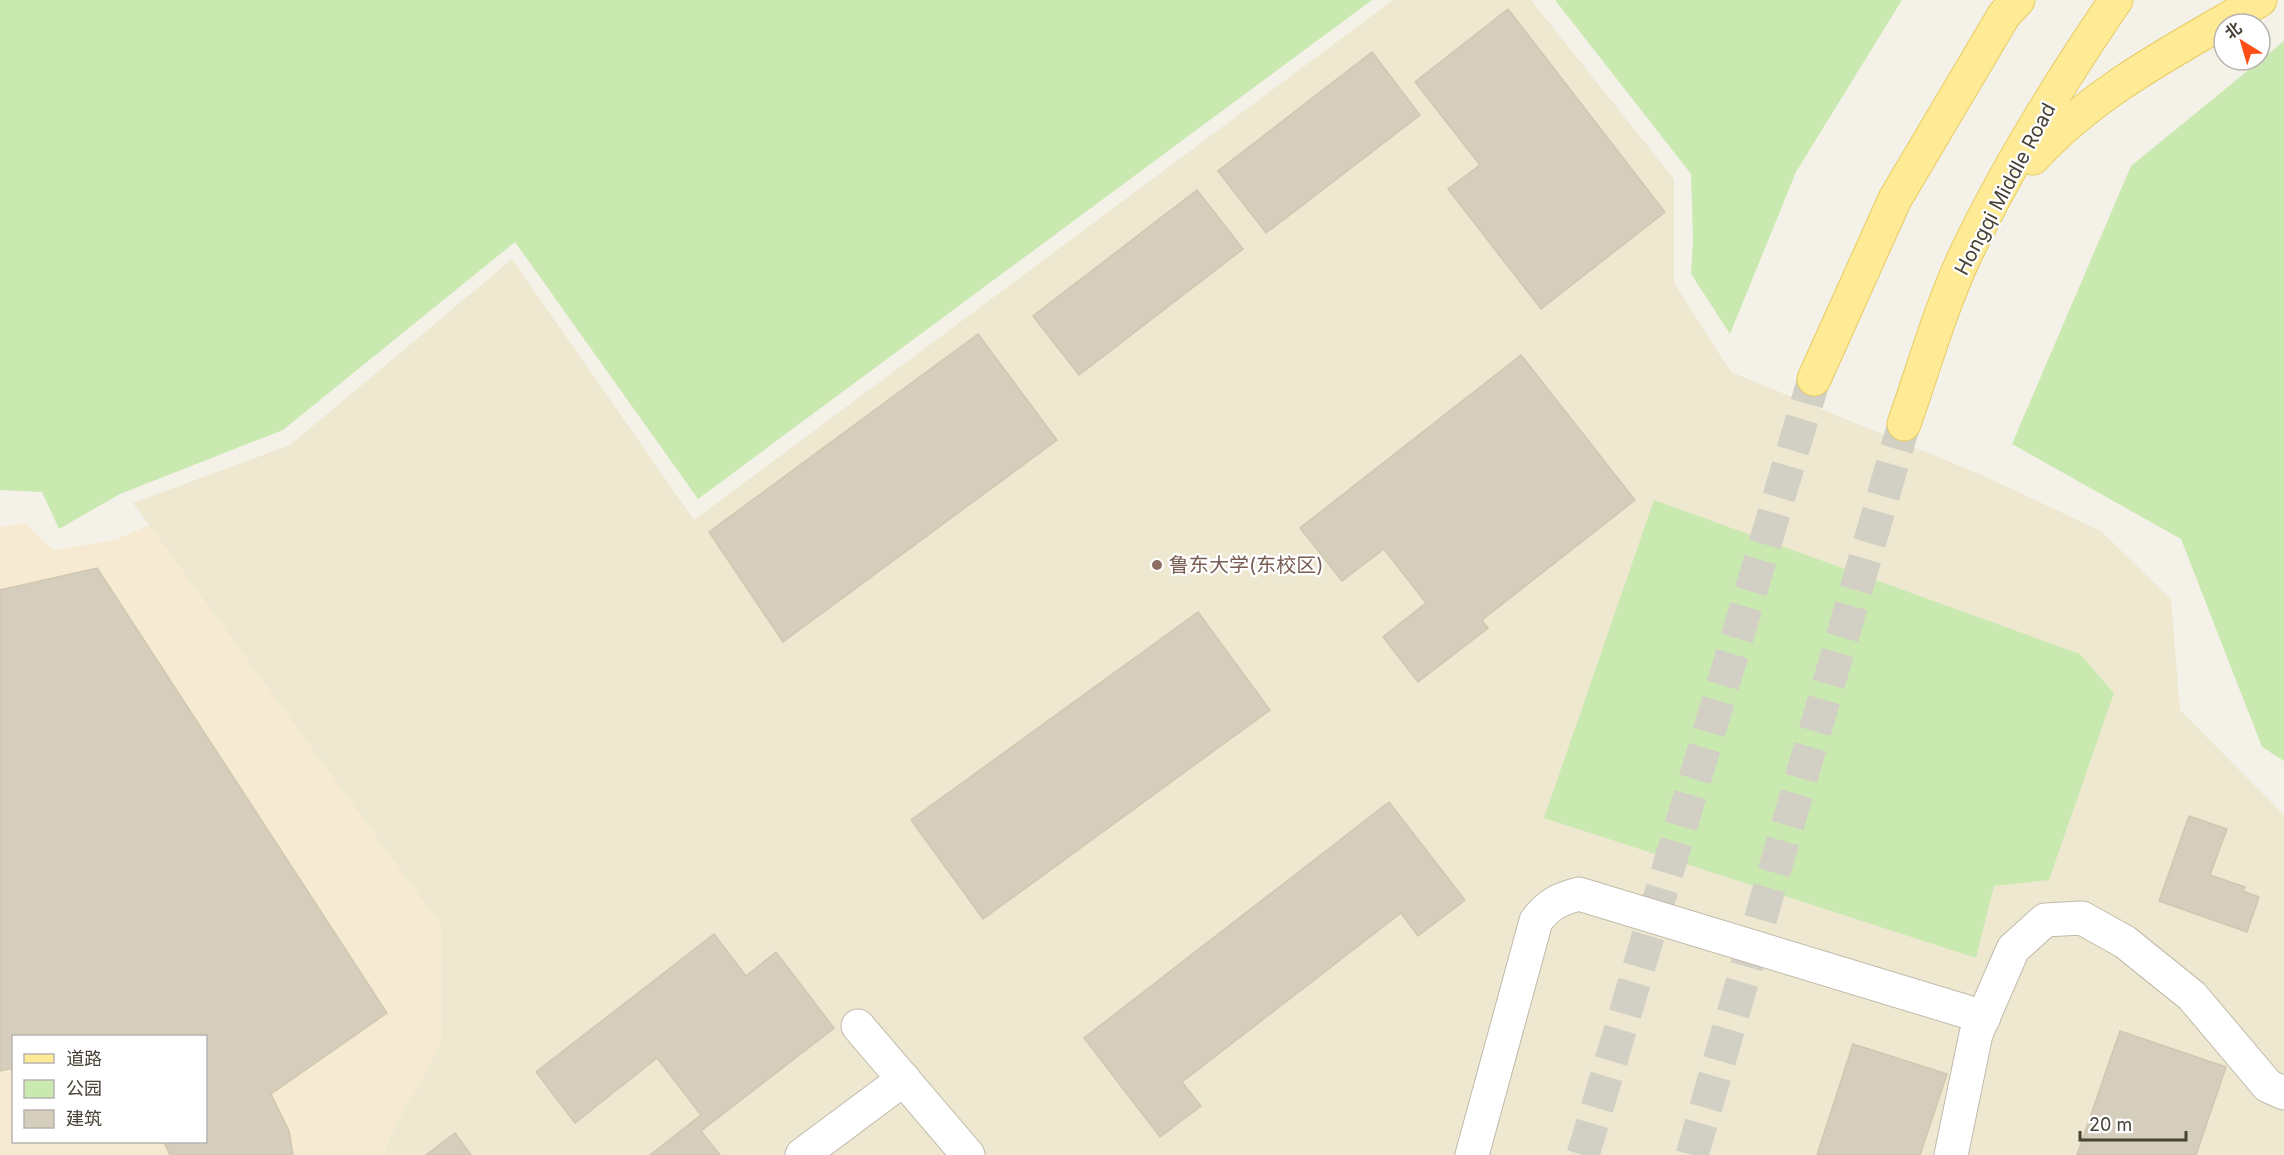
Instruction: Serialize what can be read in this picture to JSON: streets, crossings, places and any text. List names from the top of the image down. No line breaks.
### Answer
{"streets":{"main road":["Hongqi Middle Road"]},"places":["鲁东大学(东校区)"],"legend":["道路","公园","建筑"],"scale_bar":"20 m","north":"top left"}
